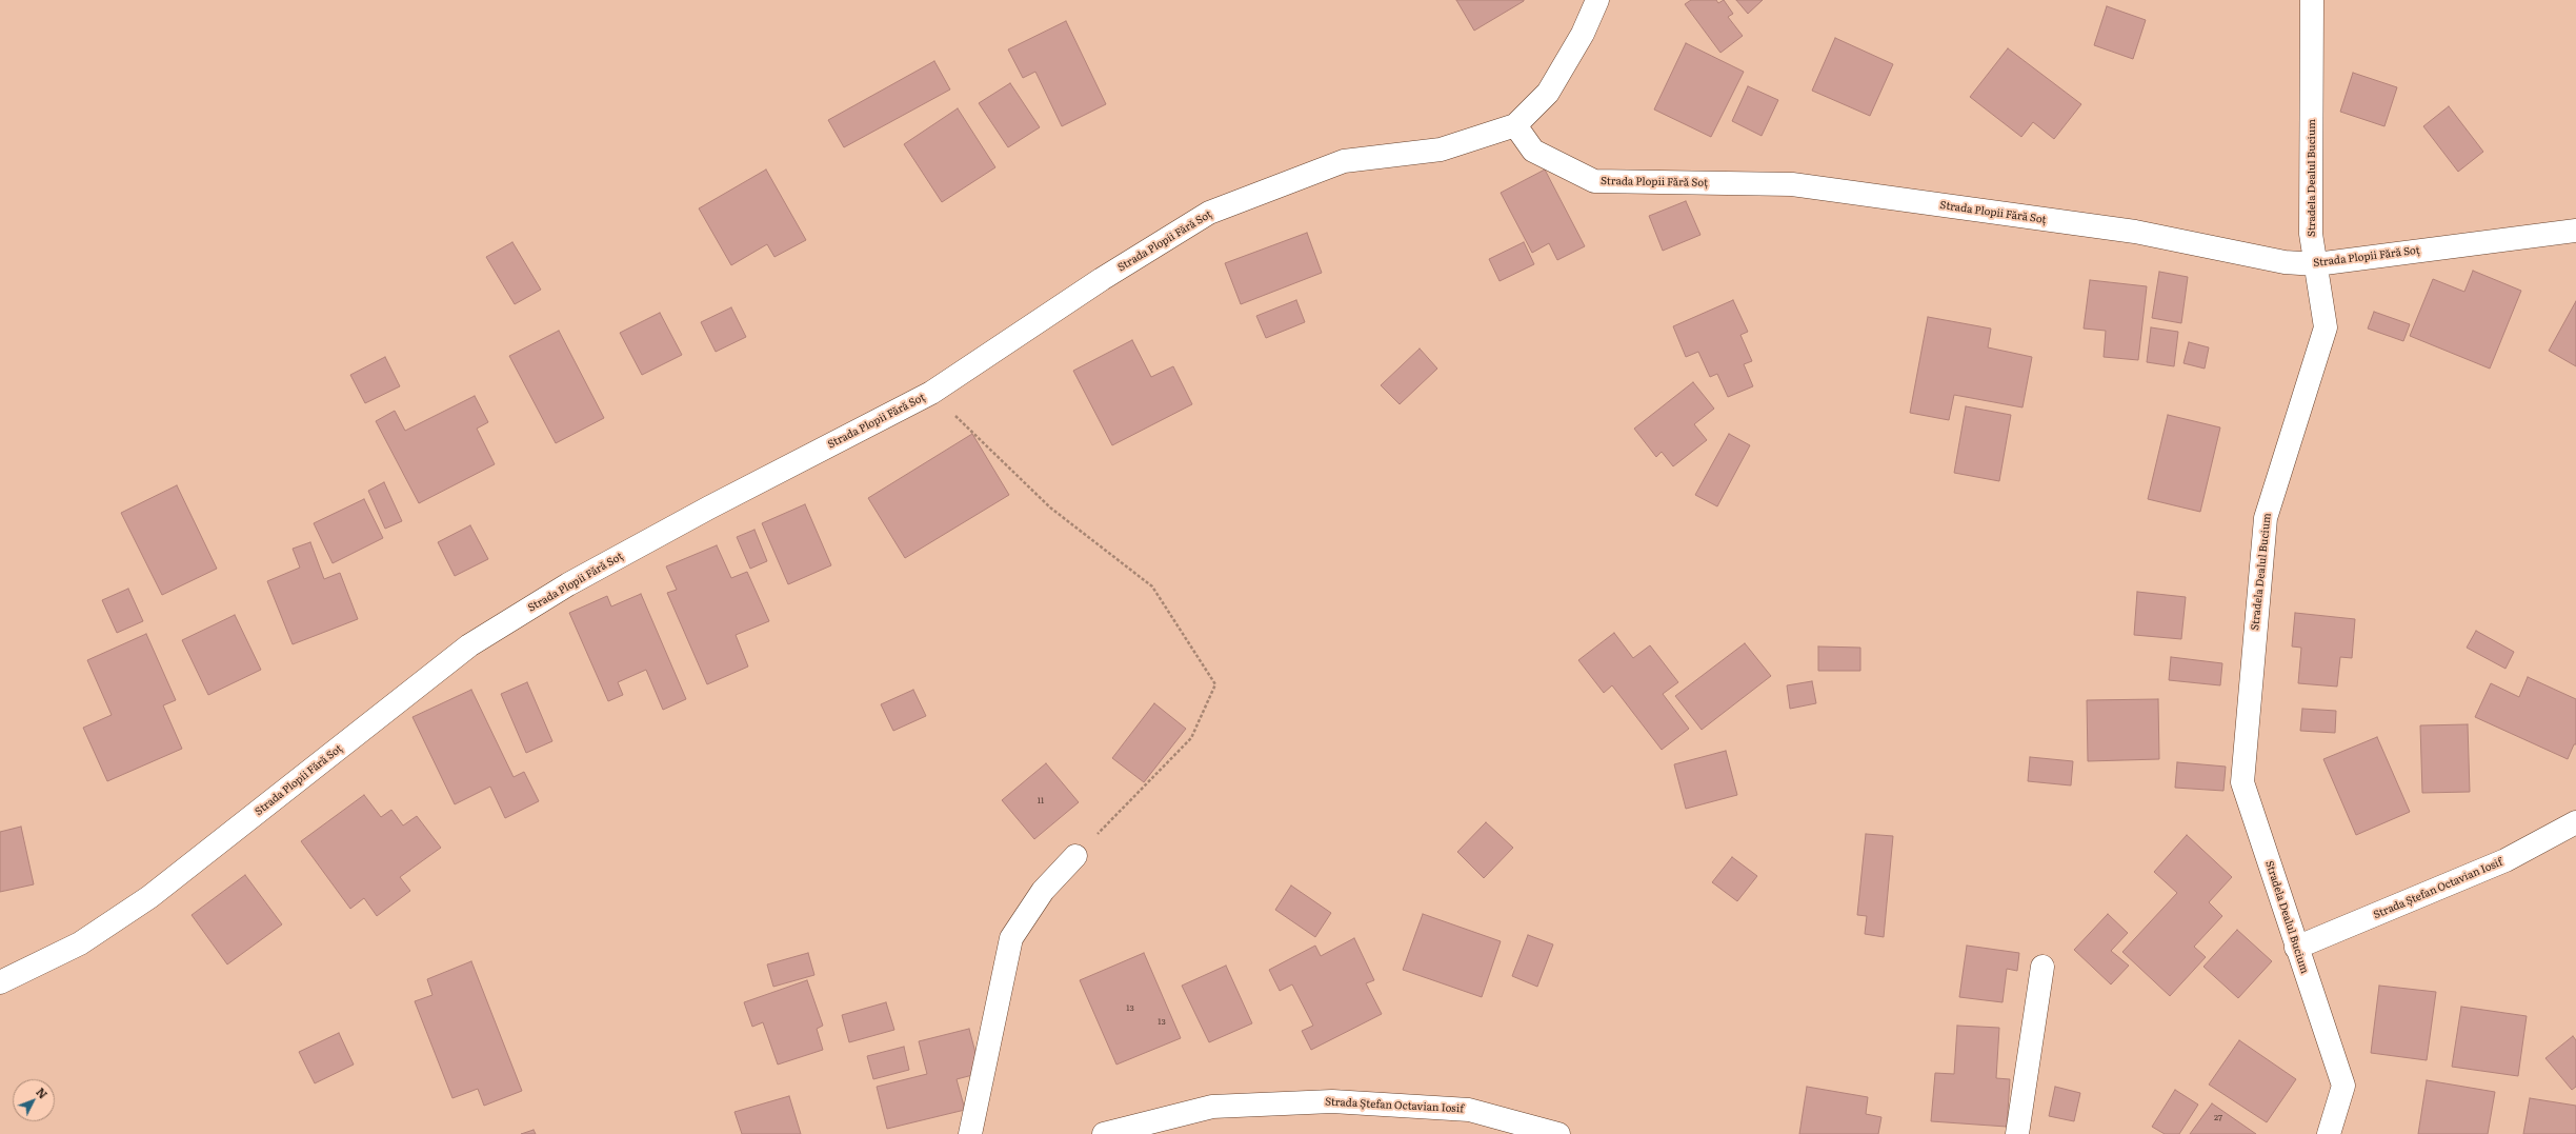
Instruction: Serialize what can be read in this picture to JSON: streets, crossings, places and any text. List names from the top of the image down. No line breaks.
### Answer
{"streets":{"street":["Stradela Dealul Bucium","Strada Plopii Fără Soț","Strada Ștefan Octavian Iosif"]},"crossings":[["Stradela Dealul Bucium","Strada Plopii Fără Soț"],["Stradela Dealul Bucium","Strada Ștefan Octavian Iosif"]],"house_numbers":["11","13","13","27"],"north":"top right"}
